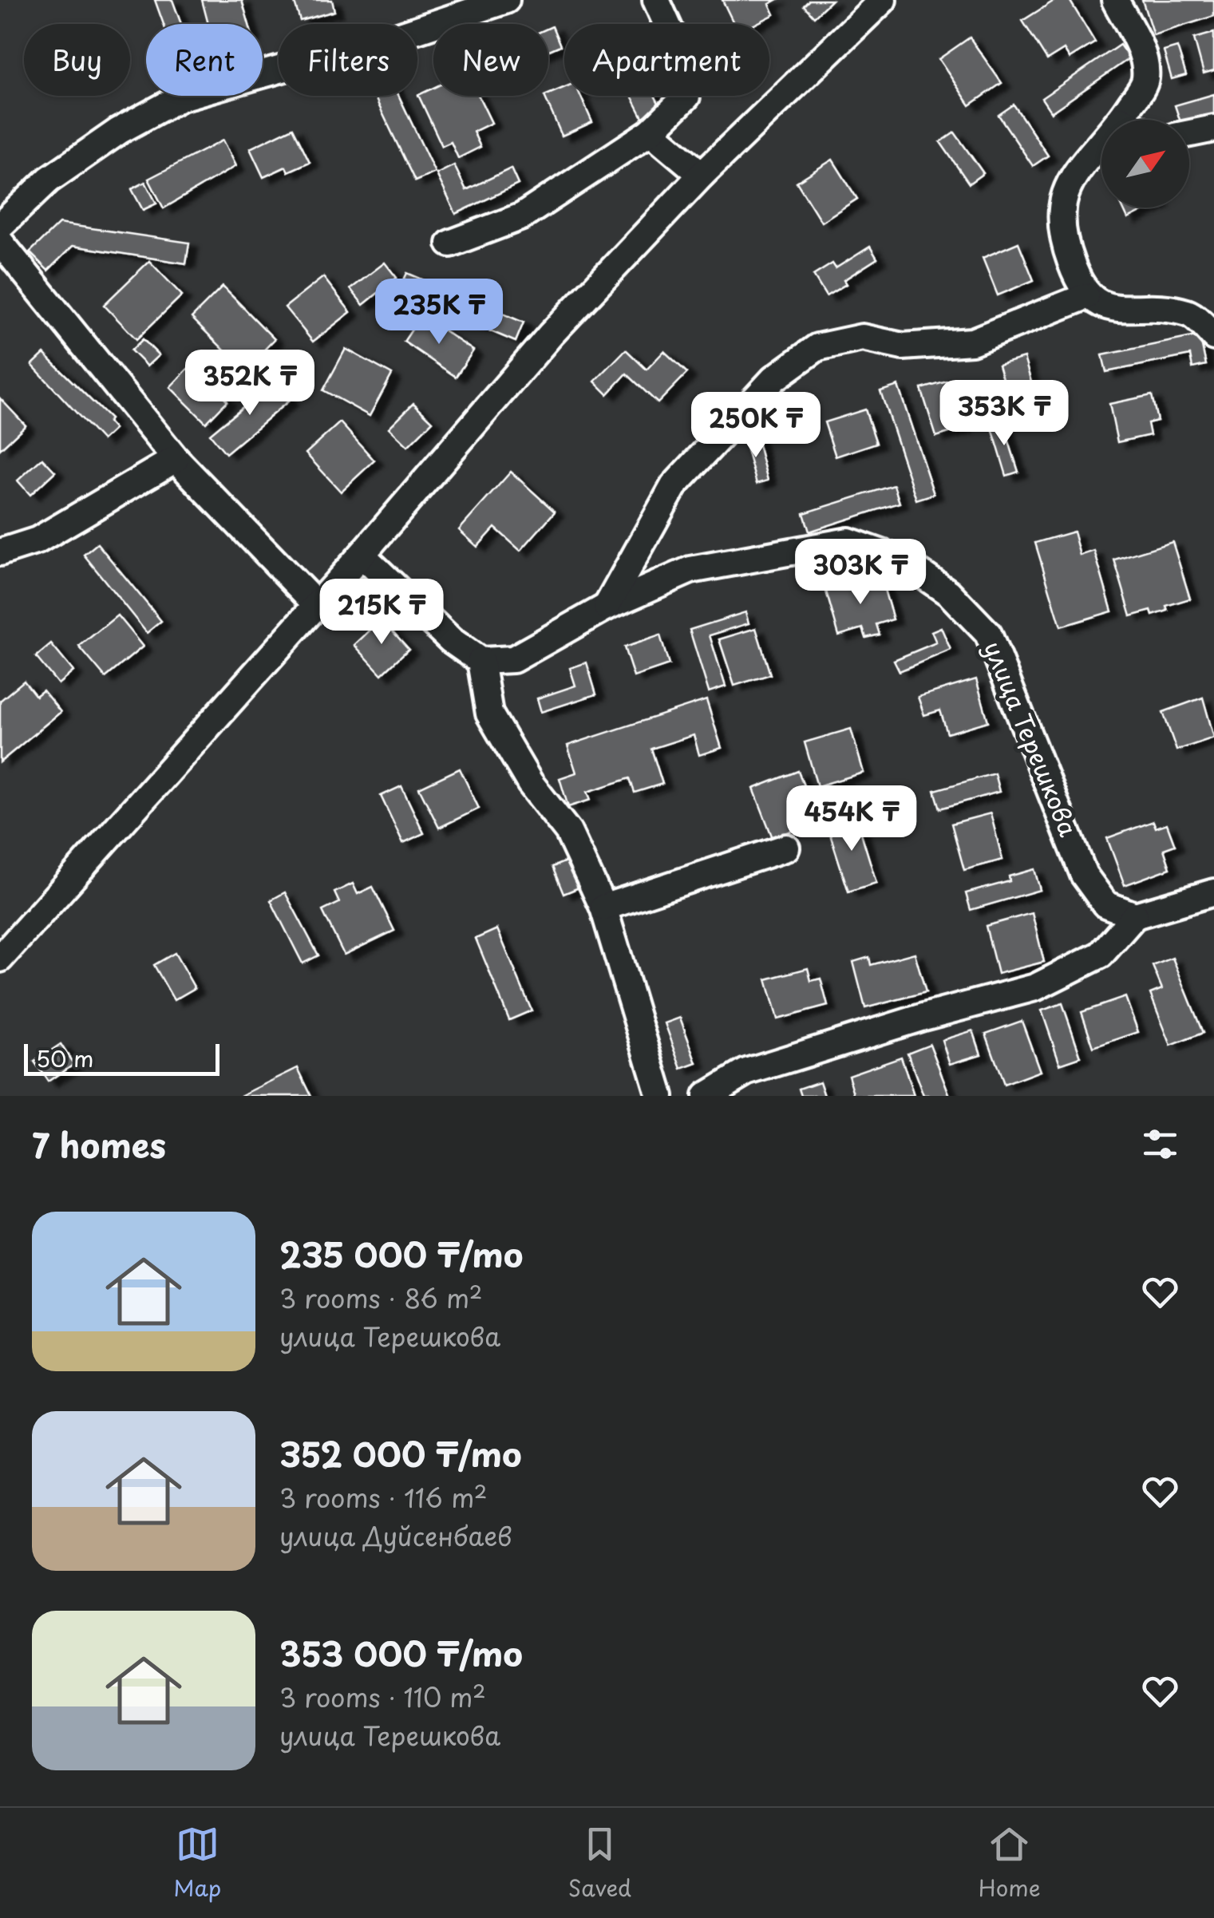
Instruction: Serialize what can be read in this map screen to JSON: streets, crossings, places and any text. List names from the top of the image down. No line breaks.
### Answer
{"streets":{"street":["улица Терешкова"]},"scale_bar":"50 m","north":"top right","page":{"chip":["Buy","Rent","Filters","New","Apartment"],"price":["235K ₸","352K ₸","353K ₸","250K ₸","303K ₸","215K ₸","454K ₸"],"scale":"50 m","heading":"7 homes","list":[{"name":"235 000 ₸/mo","note":"3 rooms · 86 m² · улица Терешкова"},{"name":"352 000 ₸/mo","note":"3 rooms · 116 m² · улица Дуйсенбаев"},{"name":"353 000 ₸/mo","note":"3 rooms · 110 m² · улица Терешкова"}],"tabs":["Map","Saved","Home"]}}
